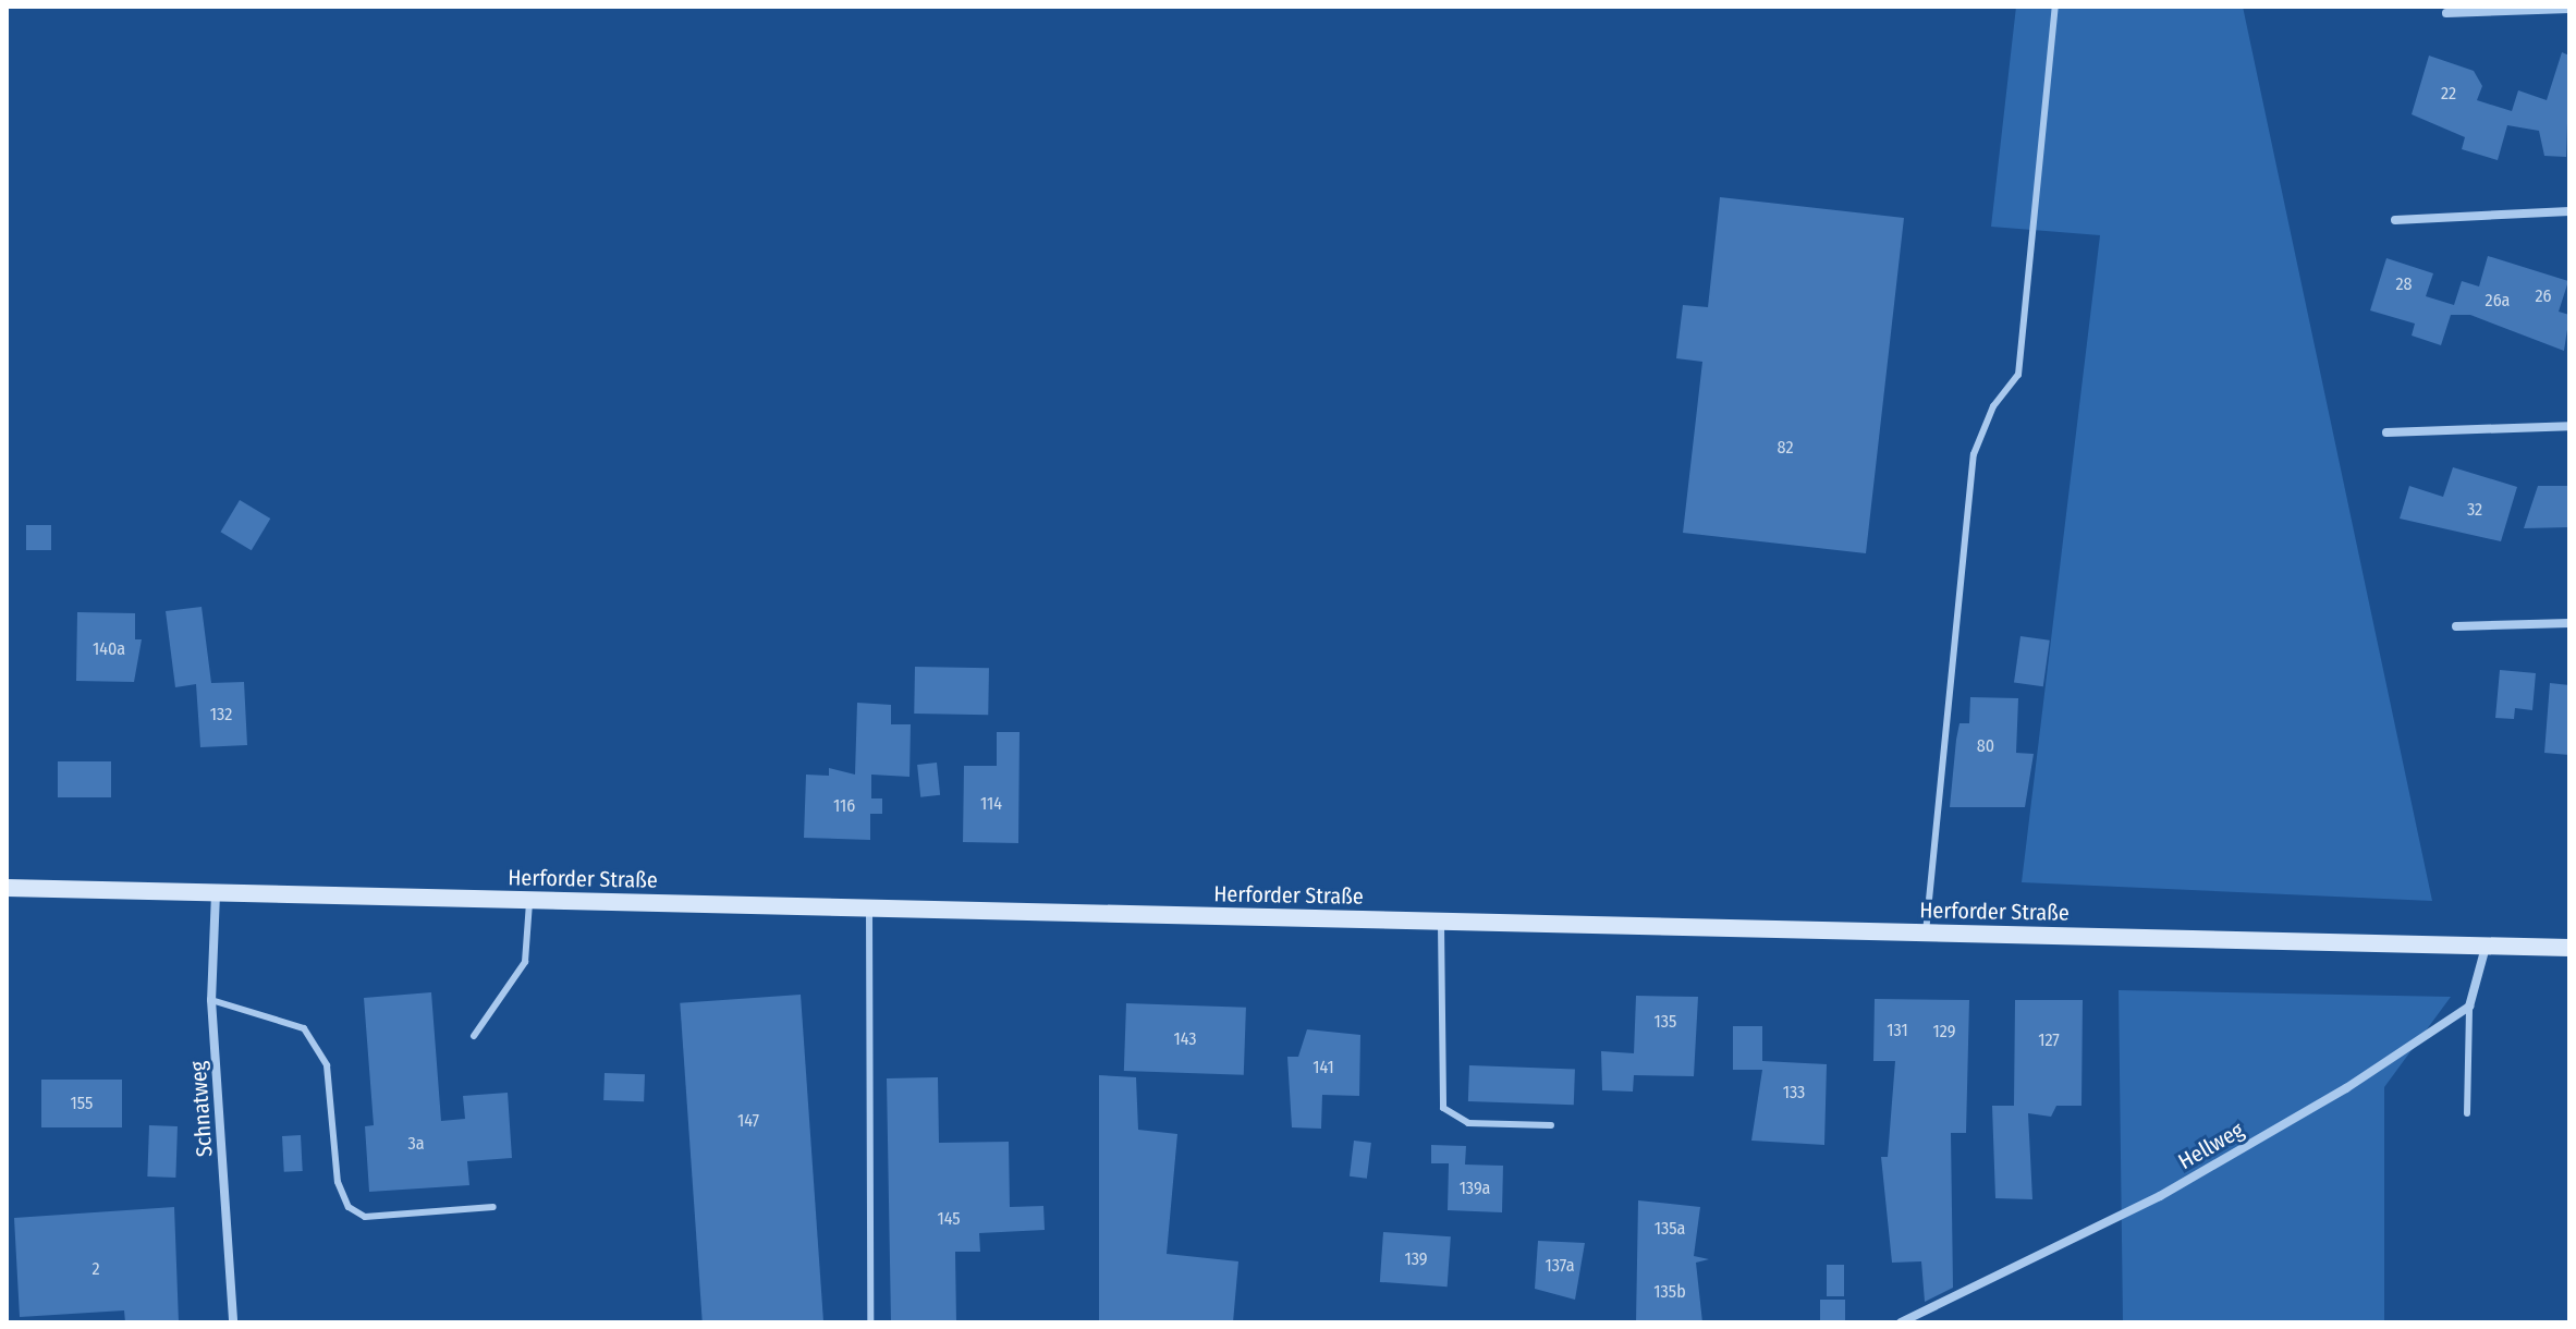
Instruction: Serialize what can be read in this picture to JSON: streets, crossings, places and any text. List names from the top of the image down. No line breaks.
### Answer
{"streets":{"main road":["Herforder Straße"],"street":["Schnatweg","Hellweg"]},"crossings":[["Herforder Straße","Schnatweg"]],"house_numbers":["22","28","26","26a","82","32","140a","132","80","114","116","135","131","129","143","127","141","133","155","147","3a","139a","145","135a","139","137a","2","135b"]}
